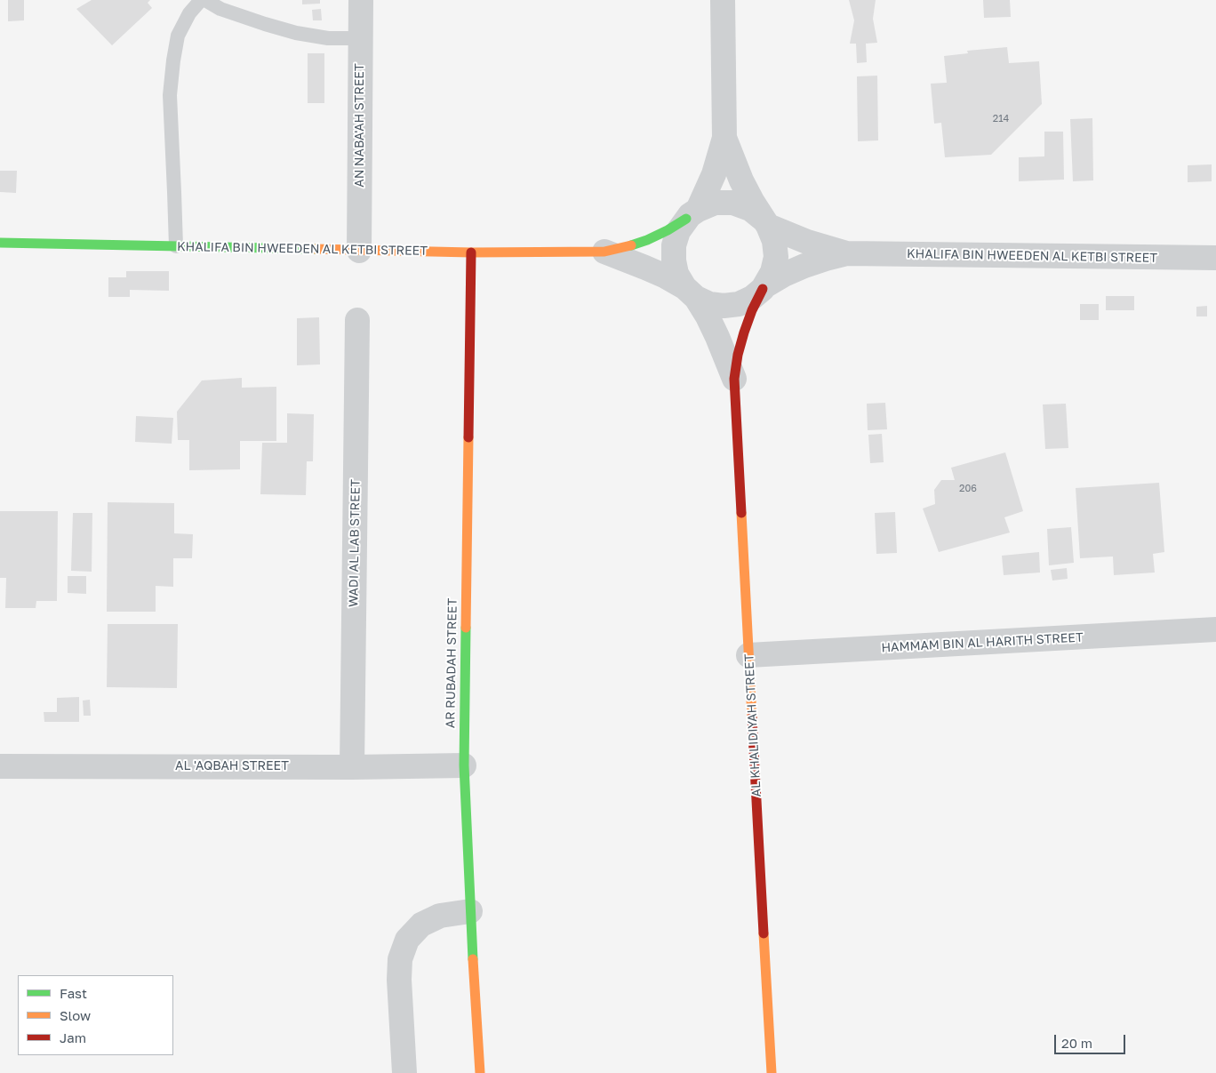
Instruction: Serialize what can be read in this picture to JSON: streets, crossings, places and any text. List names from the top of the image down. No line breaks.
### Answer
{"streets":{"street":["AN NABA'AH STREET","KHALIFA BIN HWEEDEN AL KETBI STREET","WADI AL LAB STREET","HAMMAM BIN AL HARITH STREET","AR RUBADAH STREET","AL KHALIDIYAH STREET","AL 'AQBAH STREET"]},"crossings":[["AN NABA'AH STREET","KHALIFA BIN HWEEDEN AL KETBI STREET"],["KHALIFA BIN HWEEDEN AL KETBI STREET","AR RUBADAH STREET"],["KHALIFA BIN HWEEDEN AL KETBI STREET","AL KHALIDIYAH STREET"],["WADI AL LAB STREET","AL 'AQBAH STREET"],["HAMMAM BIN AL HARITH STREET","AL KHALIDIYAH STREET"],["AR RUBADAH STREET","AL 'AQBAH STREET"]],"house_numbers":["214","206"],"legend":["Fast","Slow","Jam"],"scale_bar":"20 m"}
